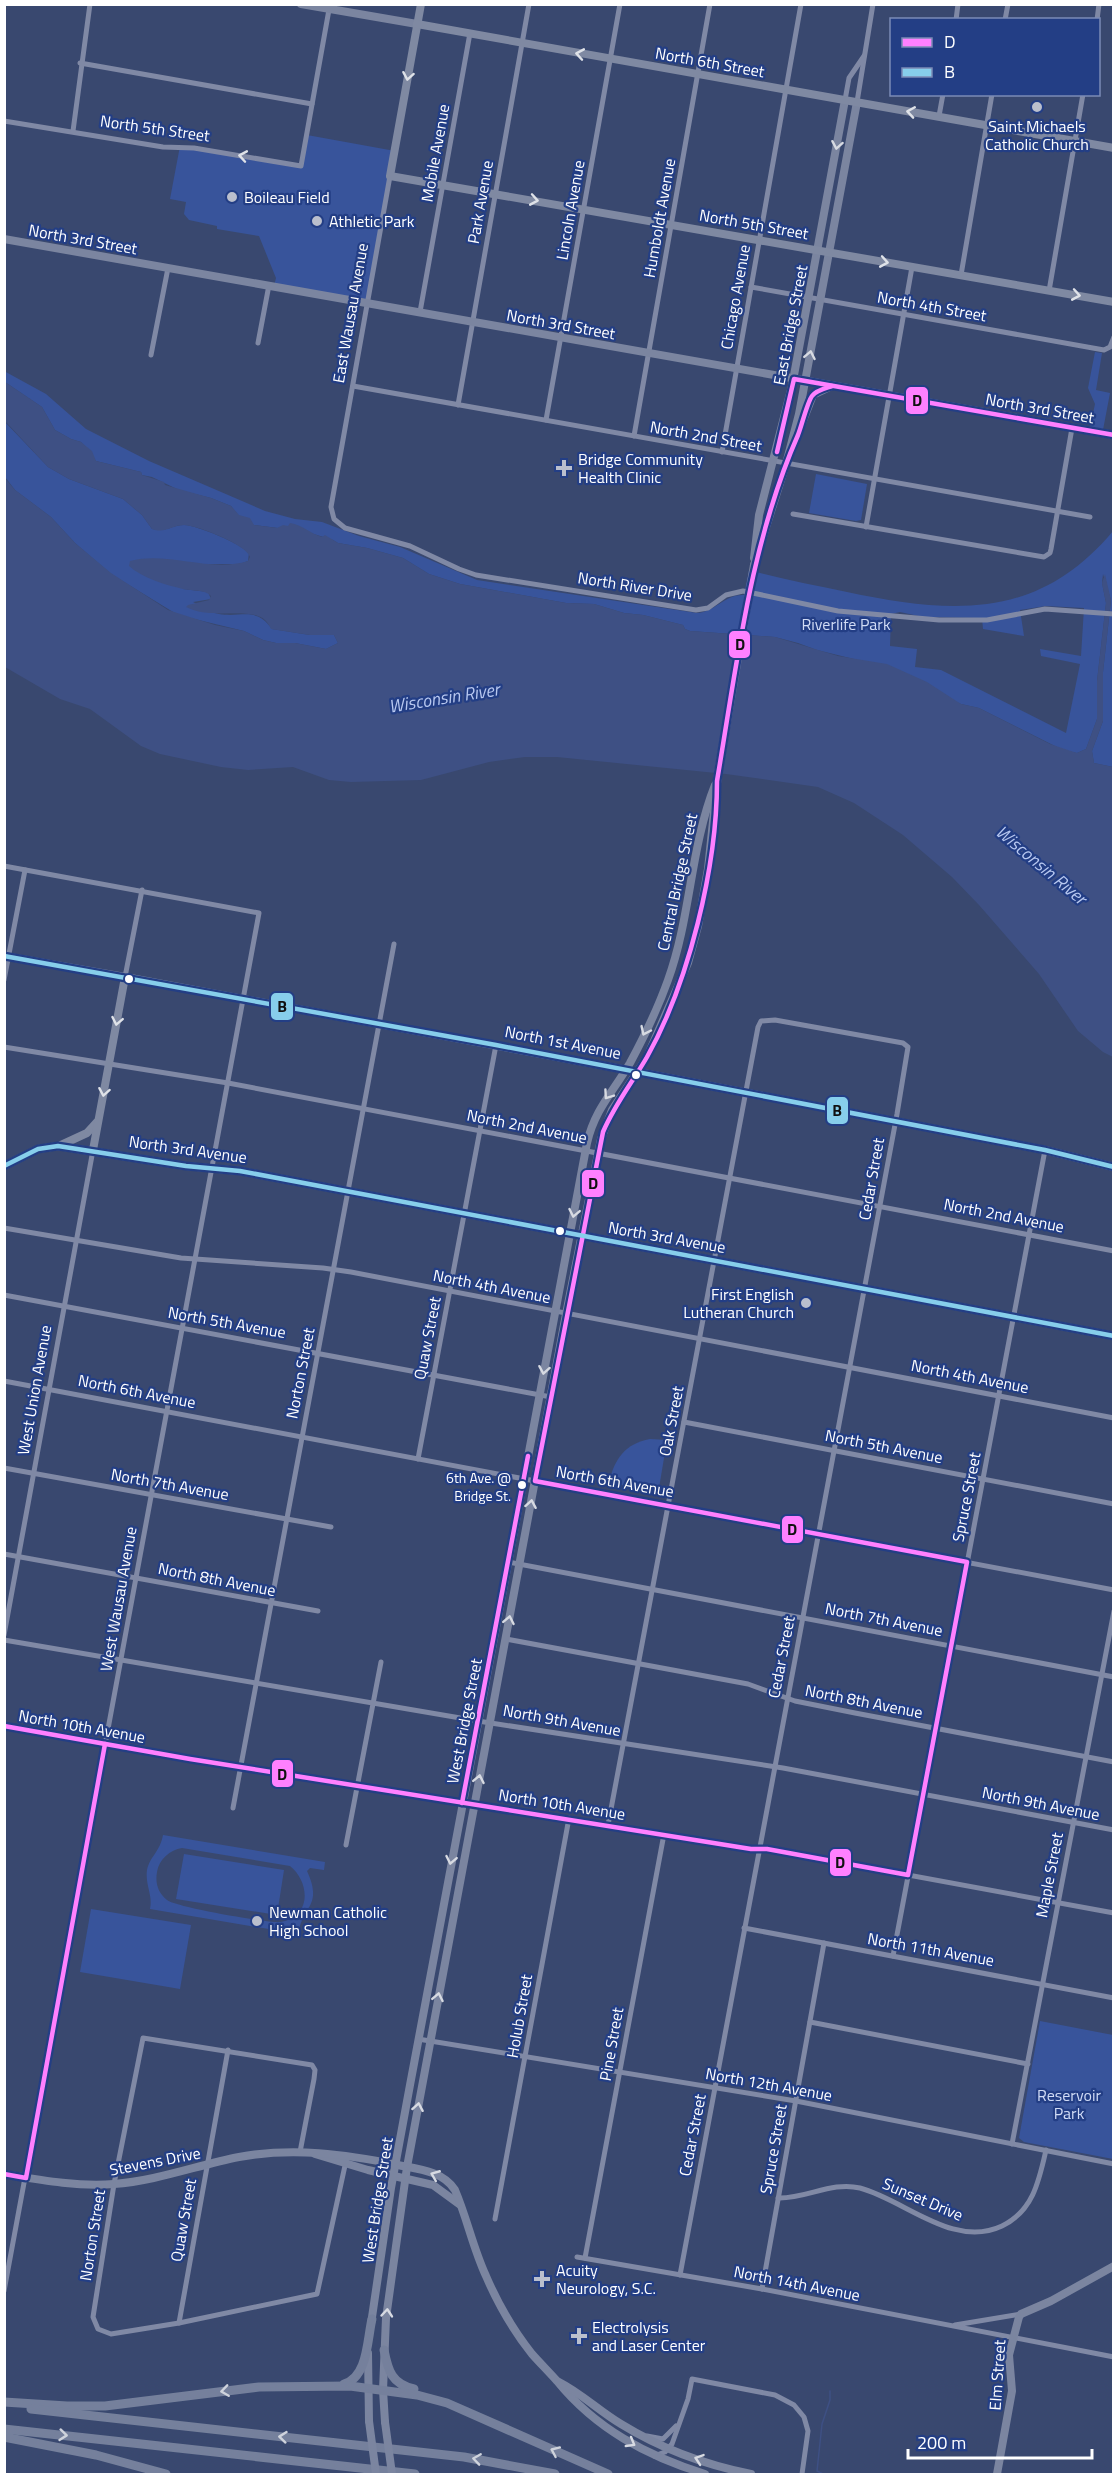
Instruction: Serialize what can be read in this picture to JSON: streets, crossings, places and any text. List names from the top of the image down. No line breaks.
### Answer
{"streets":{"main road":["North 6th Street","North 5th Street","North 3rd Street","East Wausau Avenue","East Bridge Street","Central Bridge Street","North 1st Avenue","North 3rd Avenue","West Bridge Street","Stevens Drive","Elm Street"],"street":["Mobile Avenue","Park Avenue","Lincoln Avenue","Humboldt Avenue","Chicago Avenue","North 4th Street","North 2nd Street","North River Drive","North 2nd Avenue","Cedar Street","North 4th Avenue","North 5th Avenue","Quaw Street","Norton Street","West Union Avenue","North 6th Avenue","Oak Street","North 7th Avenue","Spruce Street","North 8th Avenue","West Wausau Avenue","North 9th Avenue","North 10th Avenue","Maple Street","North 11th Avenue","Holub Street","Pine Street","North 12th Avenue","Sunset Drive","North 14th Avenue"]},"crossings":[["North 6th Street","Mobile Avenue"],["North 6th Street","Park Avenue"],["North 6th Street","Lincoln Avenue"],["North 6th Street","Humboldt Avenue"],["North 6th Street","Chicago Avenue"],["North 6th Street","East Wausau Avenue"],["North 6th Street","East Bridge Street"],["North 5th Street","Mobile Avenue"],["North 5th Street","Park Avenue"],["North 5th Street","Lincoln Avenue"],["North 5th Street","Humboldt Avenue"],["North 5th Street","Chicago Avenue"],["North 5th Street","East Wausau Avenue"],["North 5th Street","East Bridge Street"],["Mobile Avenue","North 3rd Street"],["Park Avenue","North 3rd Street"],["Park Avenue","North 2nd Street"],["Lincoln Avenue","North 3rd Street"],["Lincoln Avenue","North 2nd Street"],["Humboldt Avenue","North 3rd Street"],["Humboldt Avenue","North 2nd Street"],["North 3rd Street","Chicago Avenue"],["North 3rd Street","East Wausau Avenue"],["North 3rd Street","East Bridge Street"],["Chicago Avenue","North 4th Street"],["Chicago Avenue","North 2nd Street"],["North 4th Street","East Bridge Street"],["East Wausau Avenue","North 2nd Street"],["East Wausau Avenue","North River Drive"],["East Bridge Street","North 2nd Street"],["East Bridge Street","Central Bridge Street"],["Central Bridge Street","West Bridge Street"],["North 1st Avenue","Cedar Street"],["North 1st Avenue","Quaw Street"],["North 1st Avenue","Norton Street"],["North 1st Avenue","Oak Street"],["North 1st Avenue","Spruce Street"],["North 1st Avenue","West Wausau Avenue"],["North 1st Avenue","West Bridge Street"],["North 2nd Avenue","Cedar Street"],["North 2nd Avenue","Quaw Street"],["North 2nd Avenue","Norton Street"],["North 2nd Avenue","Oak Street"],["North 2nd Avenue","Spruce Street"],["North 2nd Avenue","West Wausau Avenue"],["North 2nd Avenue","West Bridge Street"],["North 3rd Avenue","Cedar Street"],["North 3rd Avenue","Quaw Street"],["North 3rd Avenue","Norton Street"],["North 3rd Avenue","West Union Avenue"],["North 3rd Avenue","Oak Street"],["North 3rd Avenue","Spruce Street"],["North 3rd Avenue","West Wausau Avenue"],["North 3rd Avenue","West Bridge Street"],["Cedar Street","North 4th Avenue"],["Cedar Street","North 5th Avenue"],["Cedar Street","North 6th Avenue"],["Cedar Street","Oak Street"],["Cedar Street","North 7th Avenue"],["Cedar Street","North 8th Avenue"],["Cedar Street","North 9th Avenue"],["Cedar Street","North 10th Avenue"],["Cedar Street","North 11th Avenue"],["Cedar Street","North 12th Avenue"],["Cedar Street","North 14th Avenue"],["North 4th Avenue","Quaw Street"],["North 4th Avenue","Norton Street"],["North 4th Avenue","West Union Avenue"],["North 4th Avenue","Oak Street"],["North 4th Avenue","Spruce Street"],["North 4th Avenue","West Wausau Avenue"],["North 4th Avenue","West Bridge Street"],["North 5th Avenue","Quaw Street"],["North 5th Avenue","Norton Street"],["North 5th Avenue","West Union Avenue"],["North 5th Avenue","Oak Street"],["North 5th Avenue","Spruce Street"],["North 5th Avenue","West Wausau Avenue"],["North 5th Avenue","West Bridge Street"],["Quaw Street","Norton Street"],["Quaw Street","North 6th Avenue"],["Quaw Street","Stevens Drive"],["Norton Street","North 6th Avenue"],["Norton Street","North 7th Avenue"],["Norton Street","North 8th Avenue"],["Norton Street","North 9th Avenue"],["Norton Street","North 10th Avenue"],["Norton Street","Stevens Drive"],["West Union Avenue","North 6th Avenue"],["West Union Avenue","North 7th Avenue"],["West Union Avenue","North 8th Avenue"],["North 6th Avenue","Oak Street"],["North 6th Avenue","Spruce Street"],["North 6th Avenue","West Wausau Avenue"],["North 6th Avenue","West Bridge Street"],["Oak Street","North 7th Avenue"],["Oak Street","North 8th Avenue"],["Oak Street","North 9th Avenue"],["Oak Street","North 10th Avenue"],["North 7th Avenue","Spruce Street"],["North 7th Avenue","West Wausau Avenue"],["North 7th Avenue","West Bridge Street"],["North 7th Avenue","Maple Street"],["Spruce Street","North 8th Avenue"],["Spruce Street","North 9th Avenue"],["Spruce Street","North 10th Avenue"],["Spruce Street","North 11th Avenue"],["Spruce Street","North 12th Avenue"],["Spruce Street","Sunset Drive"],["Spruce Street","North 14th Avenue"],["North 8th Avenue","West Wausau Avenue"],["North 8th Avenue","West Bridge Street"],["North 8th Avenue","Maple Street"],["West Wausau Avenue","North 9th Avenue"],["West Wausau Avenue","North 10th Avenue"],["West Wausau Avenue","Stevens Drive"],["North 9th Avenue","West Bridge Street"],["North 9th Avenue","Maple Street"],["West Bridge Street","North 10th Avenue"],["West Bridge Street","North 12th Avenue"],["West Bridge Street","Stevens Drive"],["North 10th Avenue","Maple Street"],["North 10th Avenue","Holub Street"],["North 10th Avenue","Pine Street"],["Maple Street","North 11th Avenue"],["Maple Street","North 12th Avenue"],["Holub Street","North 12th Avenue"],["Pine Street","North 12th Avenue"],["Pine Street","North 14th Avenue"],["North 12th Avenue","Sunset Drive"],["North 14th Avenue","Elm Street"]],"water":["Wisconsin River"],"parks":["Riverlife Park","Reservoir Park"],"places":{"other":["Saint Michaels Catholic Church","Boileau Field","Athletic Park","First English Lutheran Church","6th Ave. @ Bridge St.","Newman Catholic High School"],"health":["Bridge Community Health Clinic","Acuity Neurology, S.C.","Electrolysis and Laser Center"]},"lines":["transit line D","transit line B"],"legend":["D","B"],"scale_bar":"200 m"}
